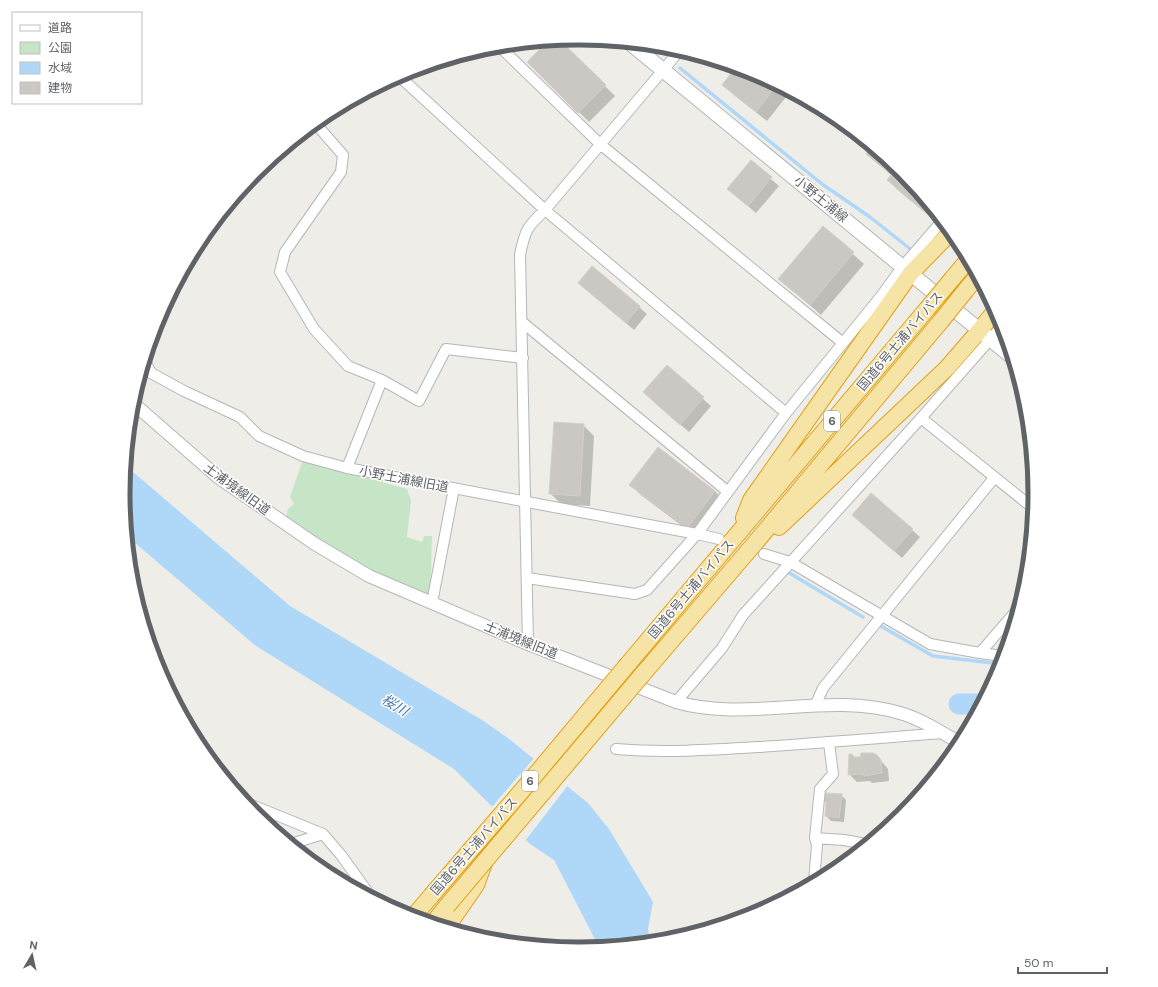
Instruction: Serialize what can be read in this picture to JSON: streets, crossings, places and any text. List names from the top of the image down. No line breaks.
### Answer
{"streets":{"highway":["国道6号土浦バイパス","6"],"main road":["小野土浦線"],"street":["小野土浦線旧道","土浦境線旧道"]},"water":["桜川"],"legend":["道路","公園","水域","建物"],"scale_bar":"50 m","north":"top"}
